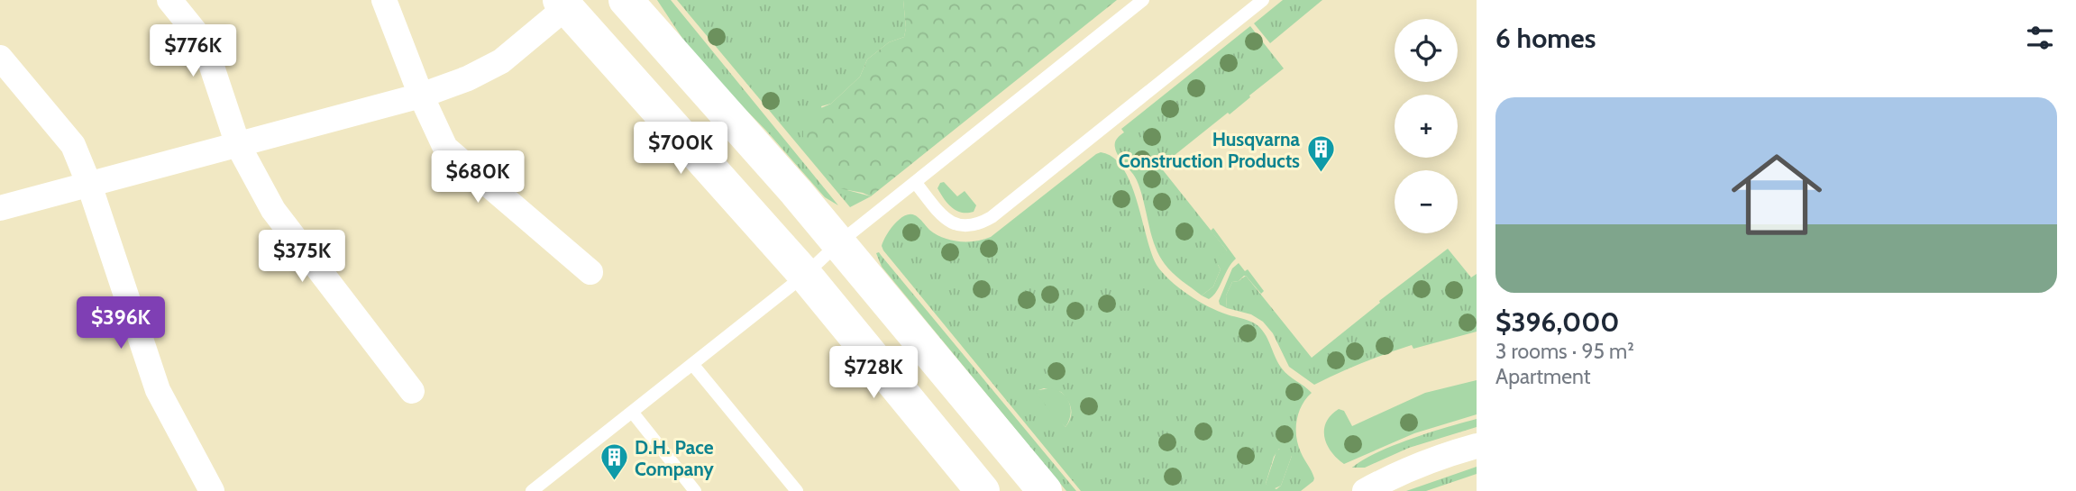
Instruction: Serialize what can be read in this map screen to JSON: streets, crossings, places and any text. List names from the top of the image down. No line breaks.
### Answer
{"places":{"building":["Husqvarna Construction Products","D.H. Pace Company"]},"page":{"heading":"6 homes","map_buttons":["+","−"],"price":["$776K","$700K","$680K","$375K","$396K","$728K"],"list":[{"name":"$396,000","note":"3 rooms · 95 m² · Apartment"}]}}
